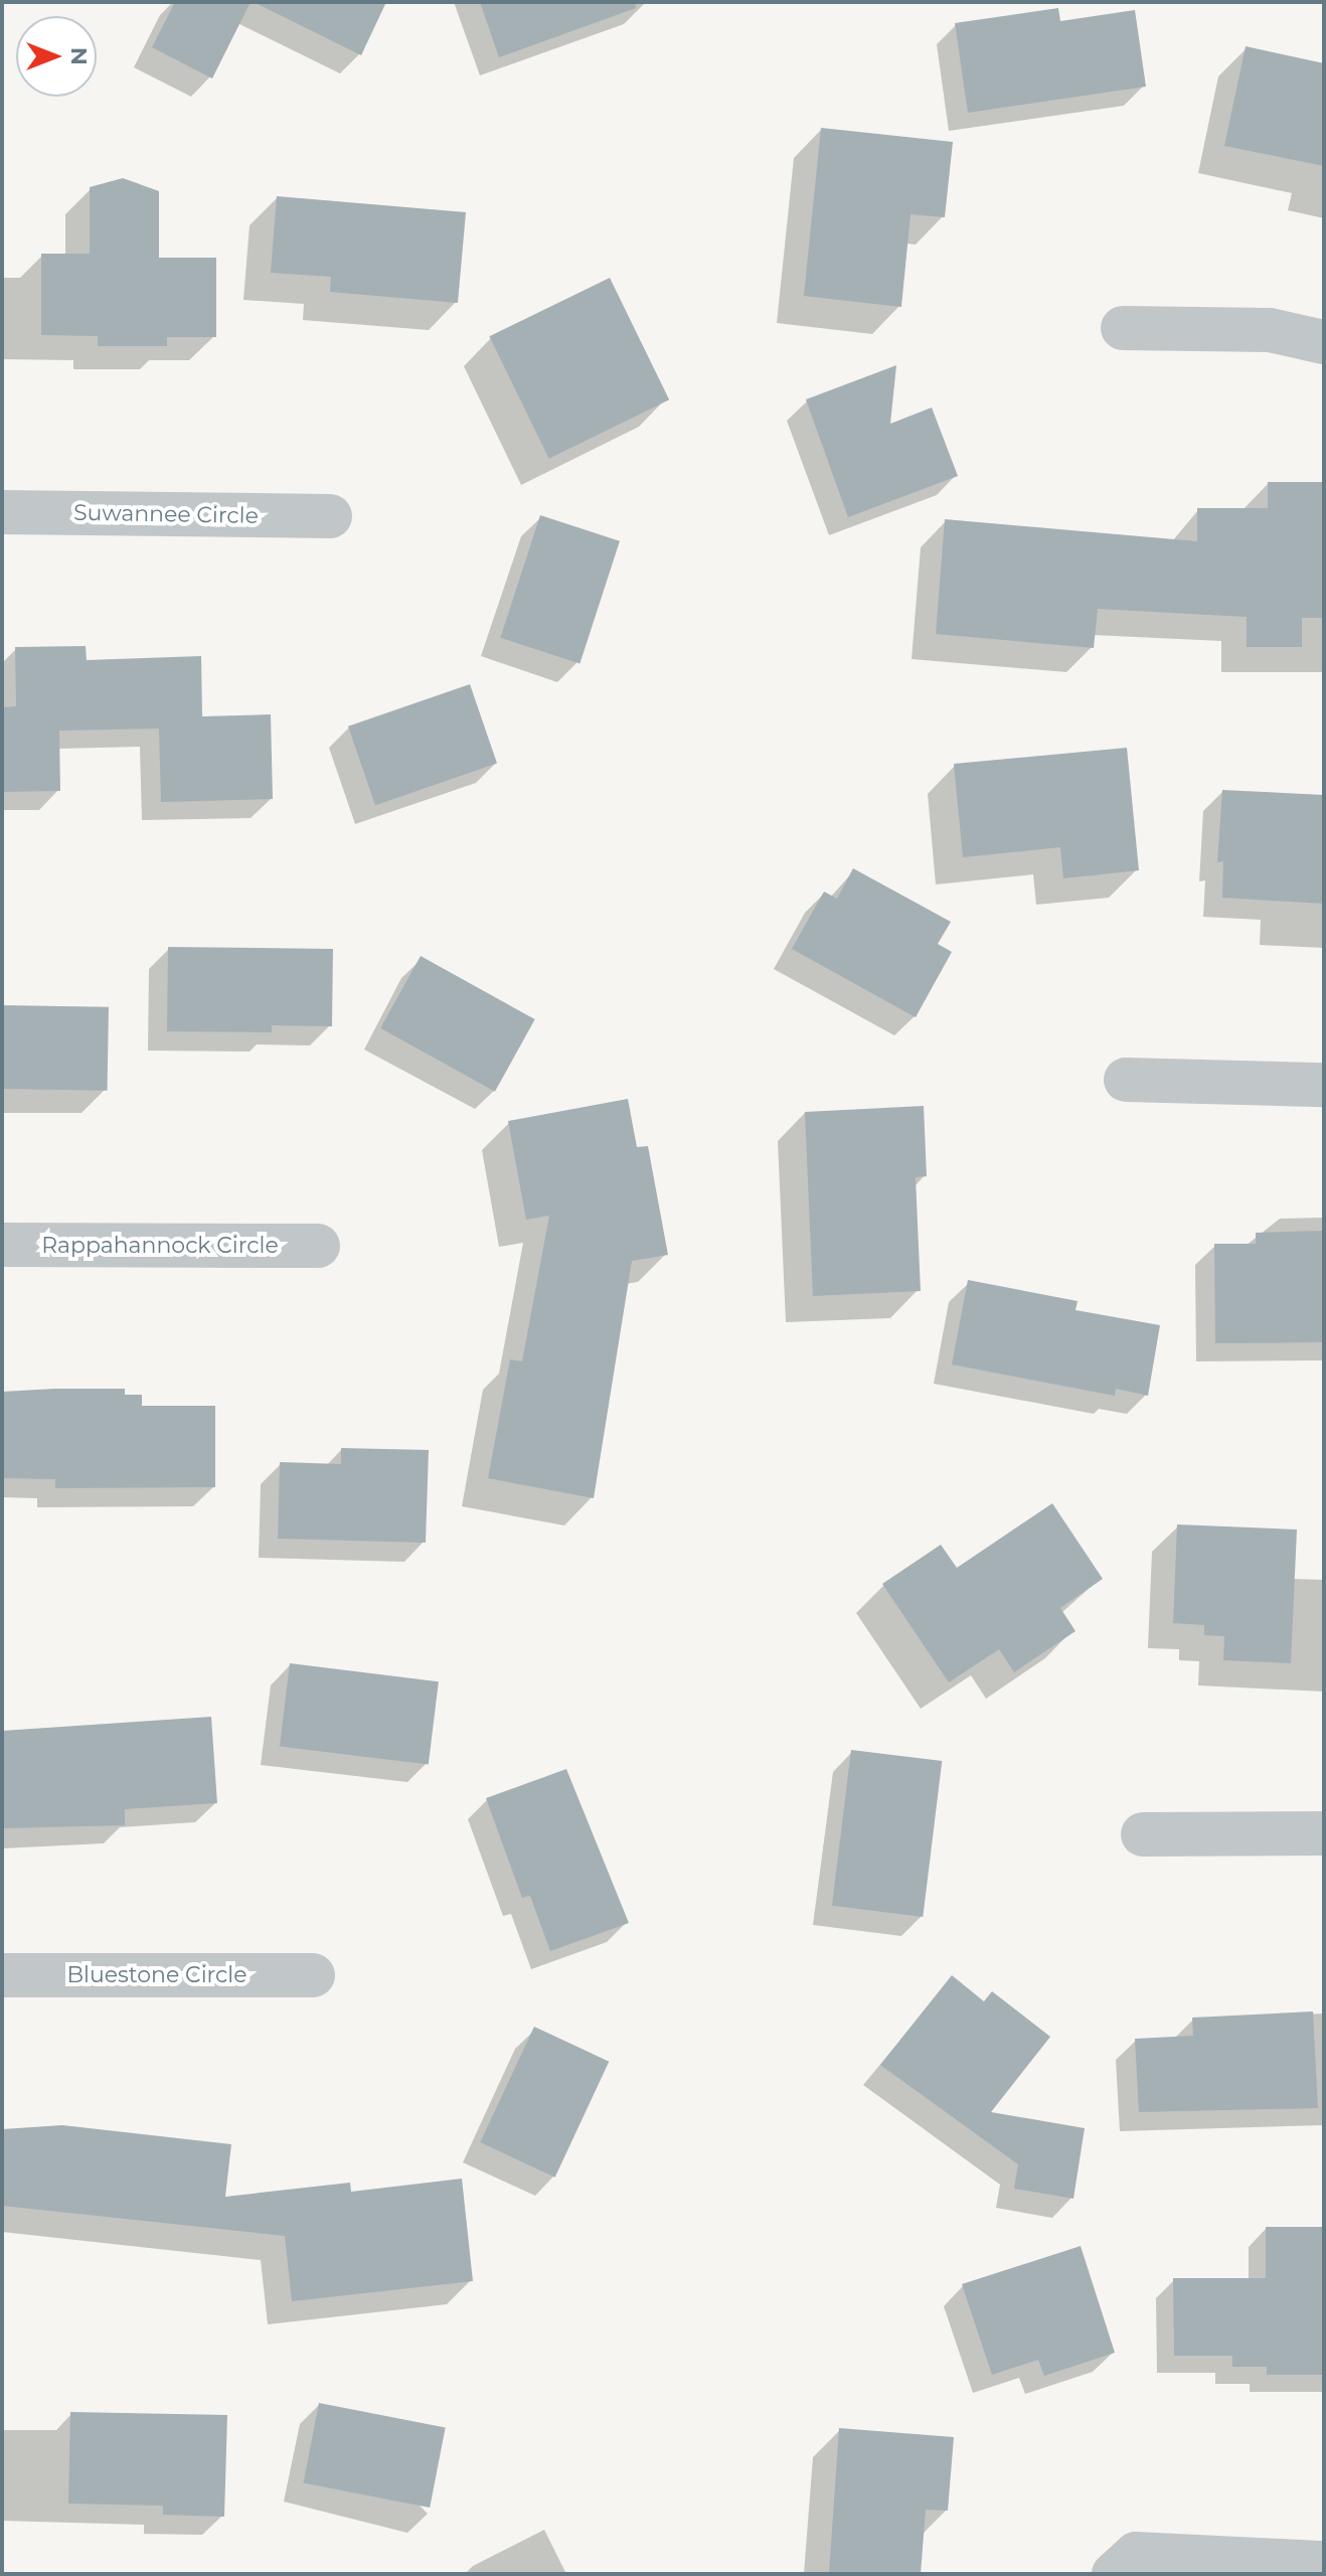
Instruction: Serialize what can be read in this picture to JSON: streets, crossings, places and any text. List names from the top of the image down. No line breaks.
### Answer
{"streets":{"street":["Suwannee Circle","Rappahannock Circle","Bluestone Circle"]},"north":"right"}
